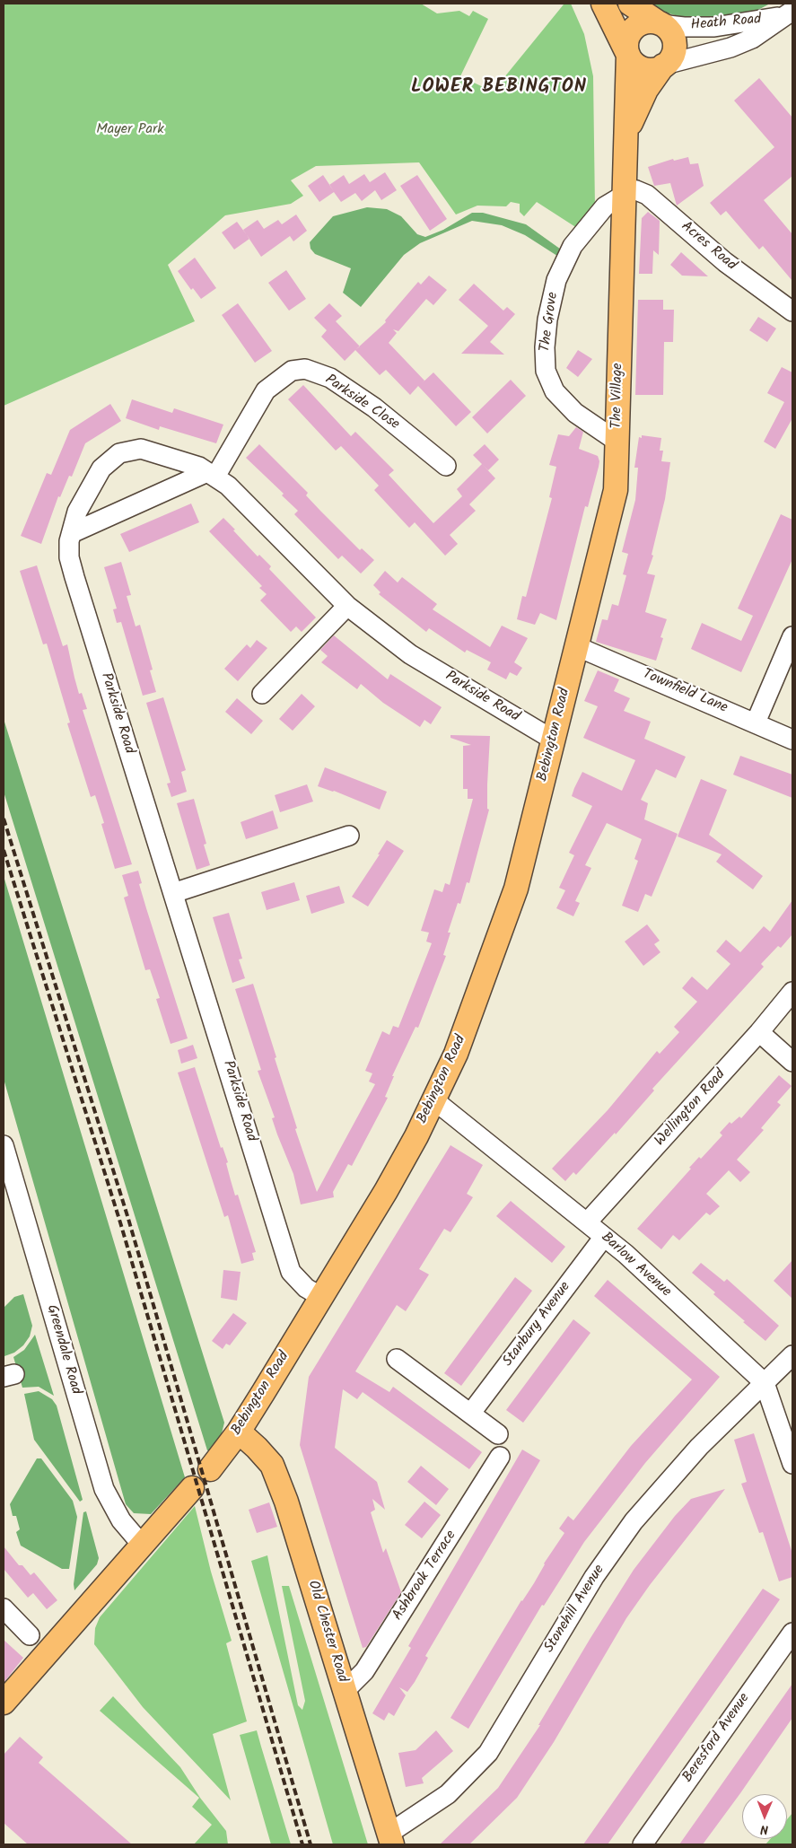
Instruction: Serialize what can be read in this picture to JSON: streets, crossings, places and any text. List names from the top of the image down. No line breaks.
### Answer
{"streets":{"main road":["The Village","Bebington Road","Old Chester Road"],"street":["Heath Road","Acres Road","The Grove","Parkside Close","Townfield Lane","Parkside Road","Wellington Road","Barlow Avenue","Stanbury Avenue","Greendale Road","Ashbrook Terrace","Stonehill Avenue","Beresford Avenue"]},"crossings":[["Heath Road","The Village"],["Acres Road","The Grove"],["Acres Road","The Village"],["The Grove","The Village"],["The Village","Townfield Lane"],["The Village","Bebington Road"],["Parkside Close","Parkside Road"],["Townfield Lane","Bebington Road"],["Parkside Road","Bebington Road"],["Bebington Road","Barlow Avenue"],["Bebington Road","Old Chester Road"],["Wellington Road","Barlow Avenue"],["Barlow Avenue","Stanbury Avenue"],["Barlow Avenue","Stonehill Avenue"],["Ashbrook Terrace","Old Chester Road"],["Stonehill Avenue","Old Chester Road"]],"districts":["LOWER BEBINGTON"],"parks":["Mayer Park"],"north":"bottom"}
